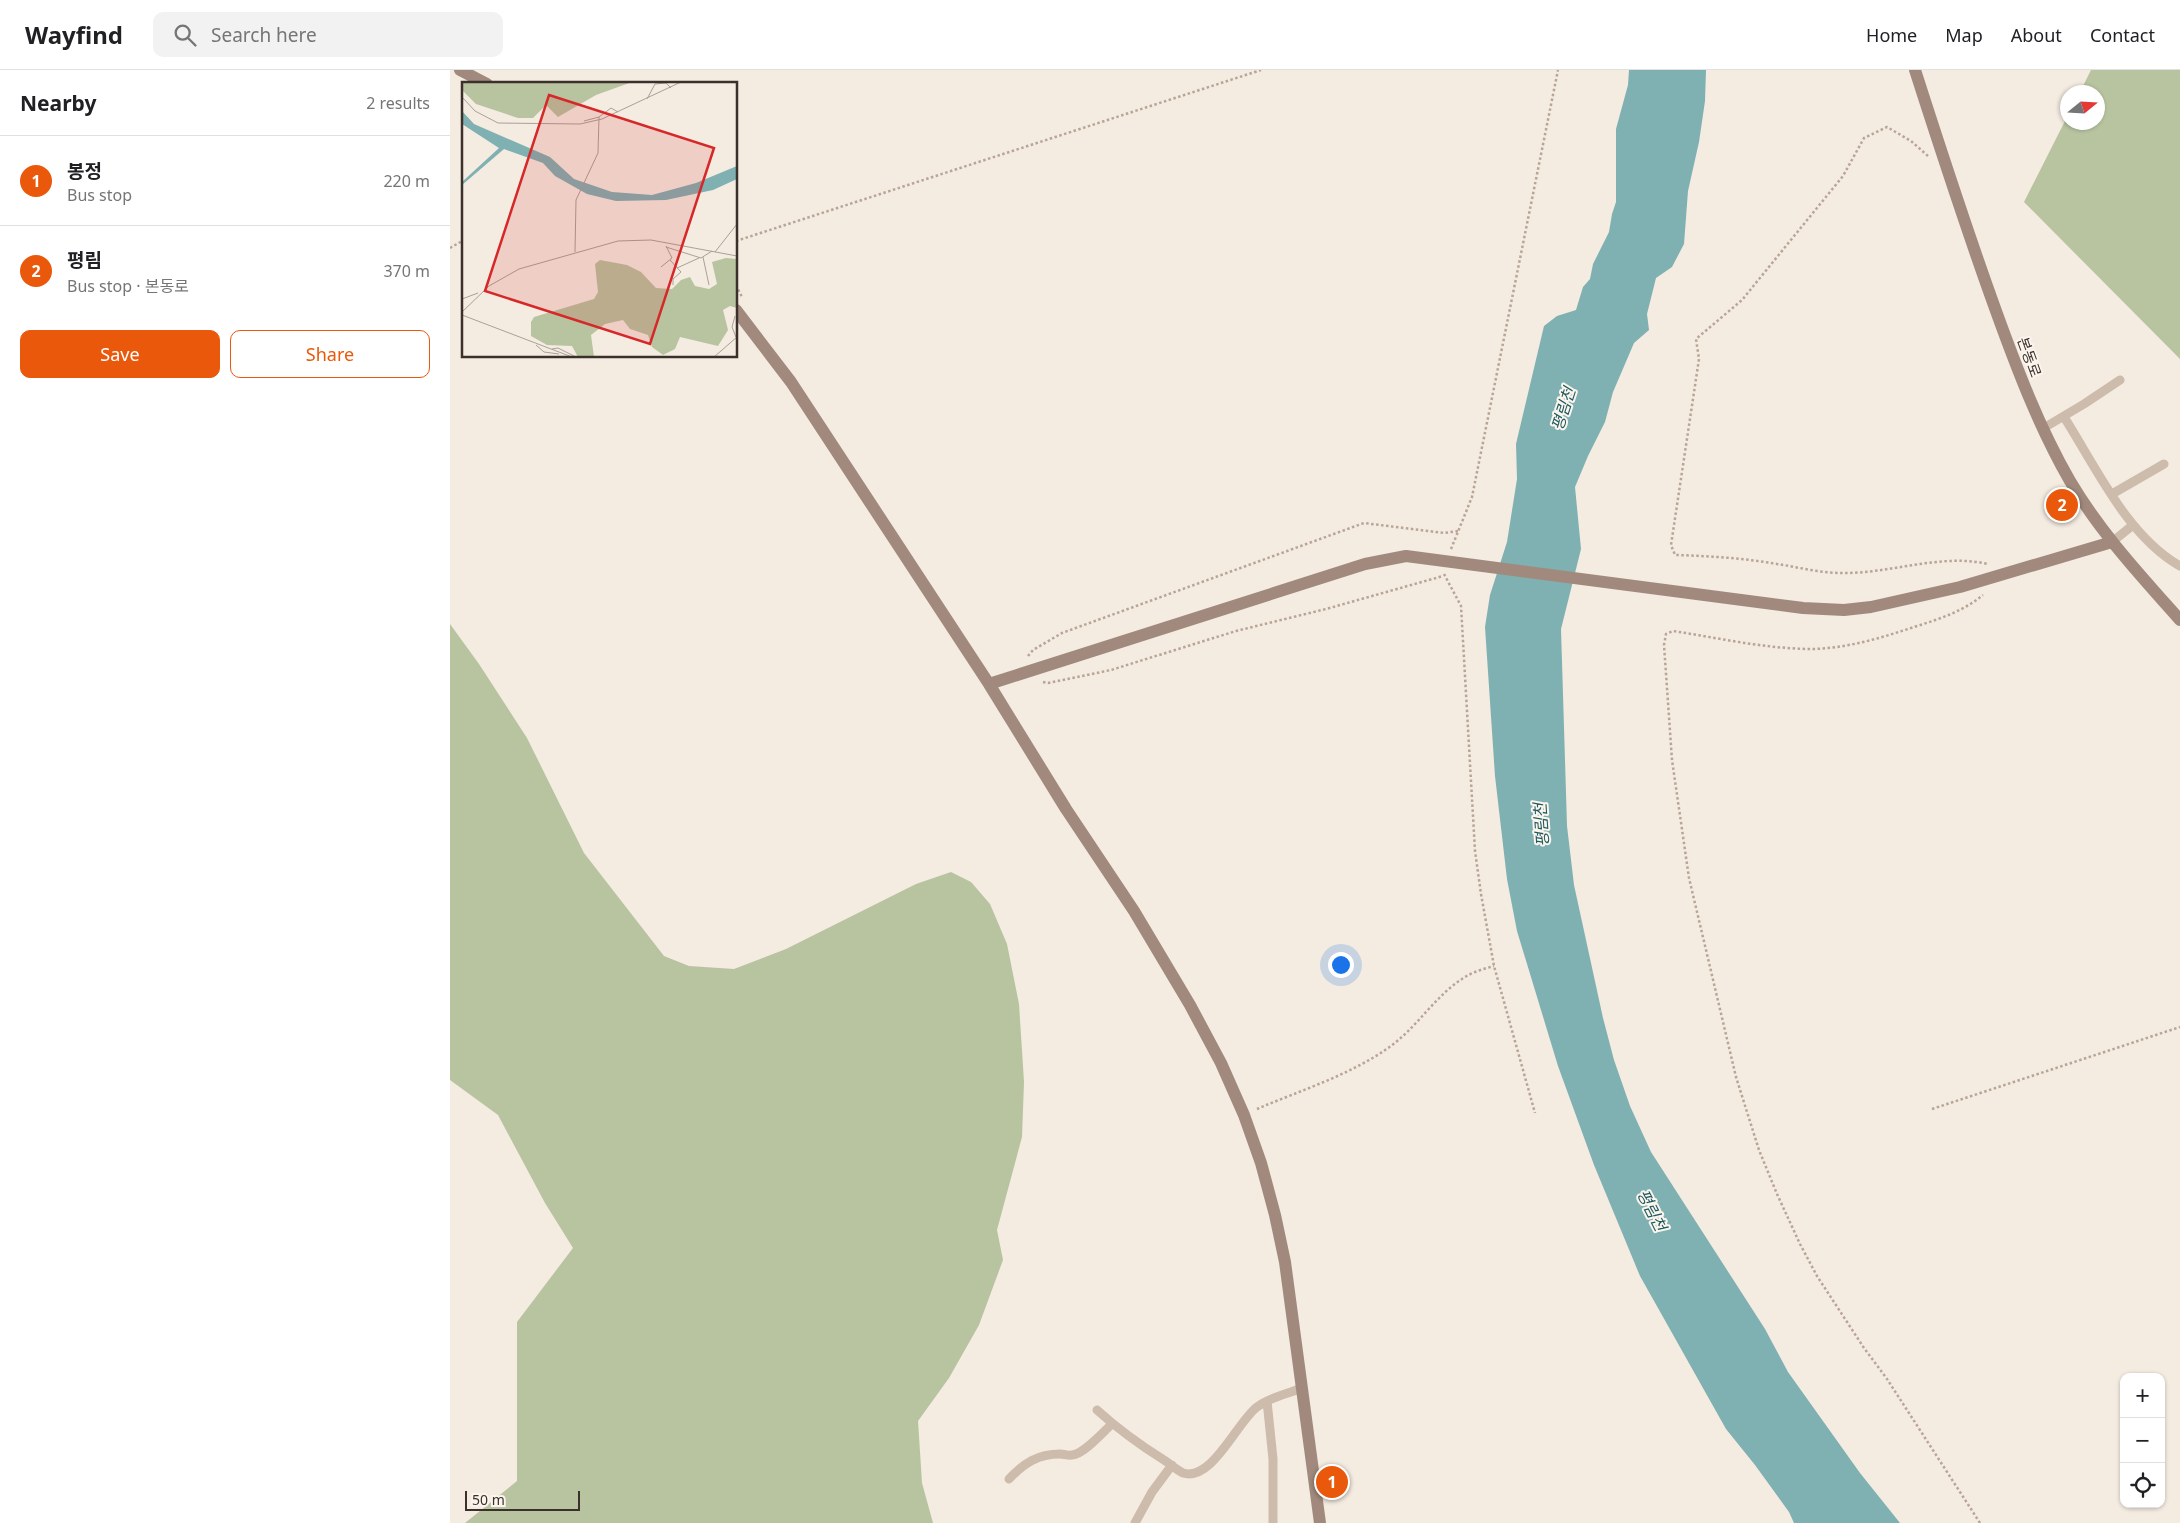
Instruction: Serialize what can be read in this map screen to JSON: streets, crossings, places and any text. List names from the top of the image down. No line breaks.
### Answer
{"streets":{"street":["본동로"]},"water":["평림천"],"scale_bar":"50 m","north":"right","page":{"header":"Wayfind","search":"Search here","nav":["Home","Map","About","Contact"],"heading":["Nearby","2 results"],"list":[{"mark":"1","name":"봉정","note":"Bus stop","value":"220 m"},{"mark":"2","name":"평림","note":"Bus stop · 본동로","value":"370 m"}],"buttons":["Save","Share"],"pins":["2","1"],"map_buttons":["+","−"],"scale":"50 m"}}
